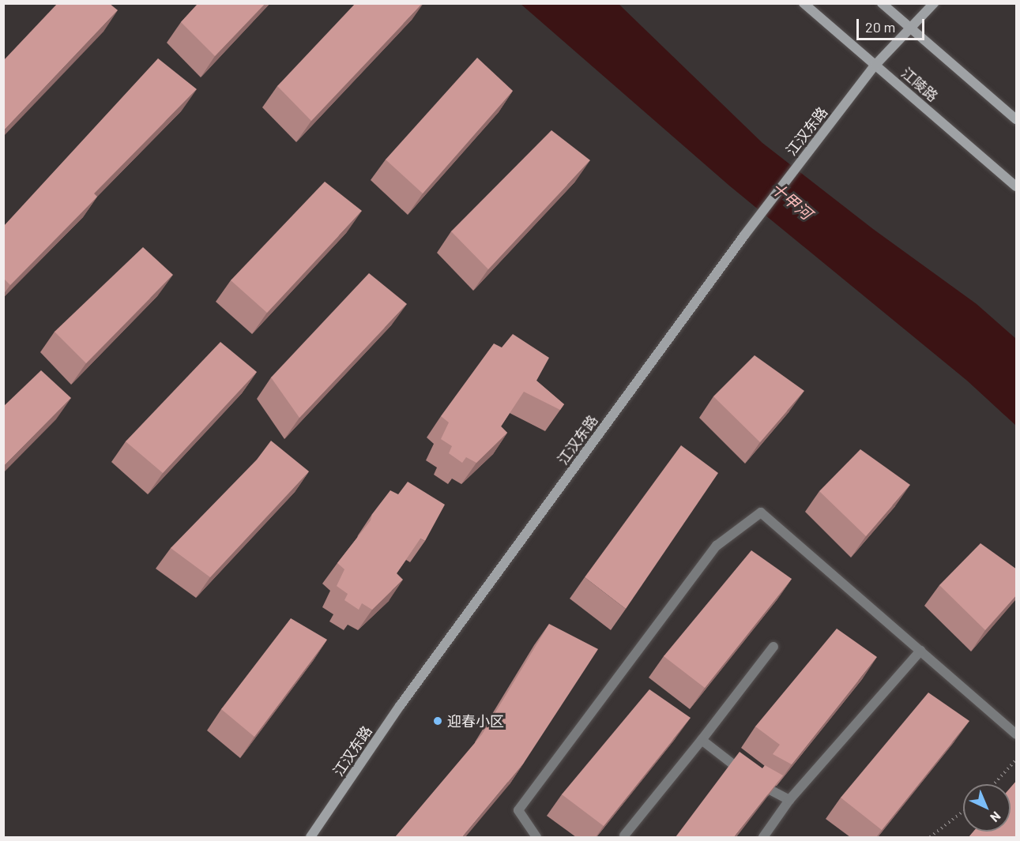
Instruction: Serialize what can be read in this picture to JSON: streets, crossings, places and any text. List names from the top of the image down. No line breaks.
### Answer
{"streets":{"street":["江陵路","江汉东路"]},"crossings":[["江陵路","江汉东路"]],"water":["十甲河"],"places":["迎春小区"],"scale_bar":"20 m","north":"bottom right"}
